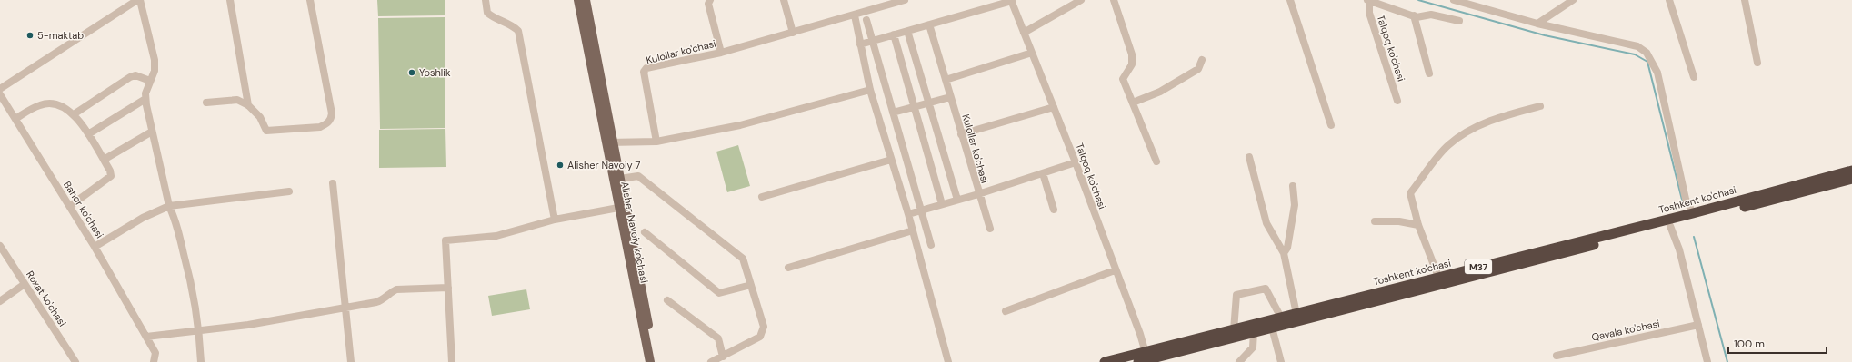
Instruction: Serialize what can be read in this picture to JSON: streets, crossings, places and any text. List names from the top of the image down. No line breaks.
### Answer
{"streets":{"highway":["Toshkent ko'chasi","M37"],"main road":["Alisher Navoiy ko'chasi"],"street":["Talqoq ko'chasi","Kulollar ko'chasi","Bahor ko'chasi","Roxat ko'chasi","Qavala ko'chasi"]},"crossings":[["Talqoq ko'chasi","Kulollar ko'chasi"],["Talqoq ko'chasi","Toshkent ko'chasi"]],"places":["5-maktab","Yoshlik","Alisher Navoiy 7"],"scale_bar":"100 m"}
